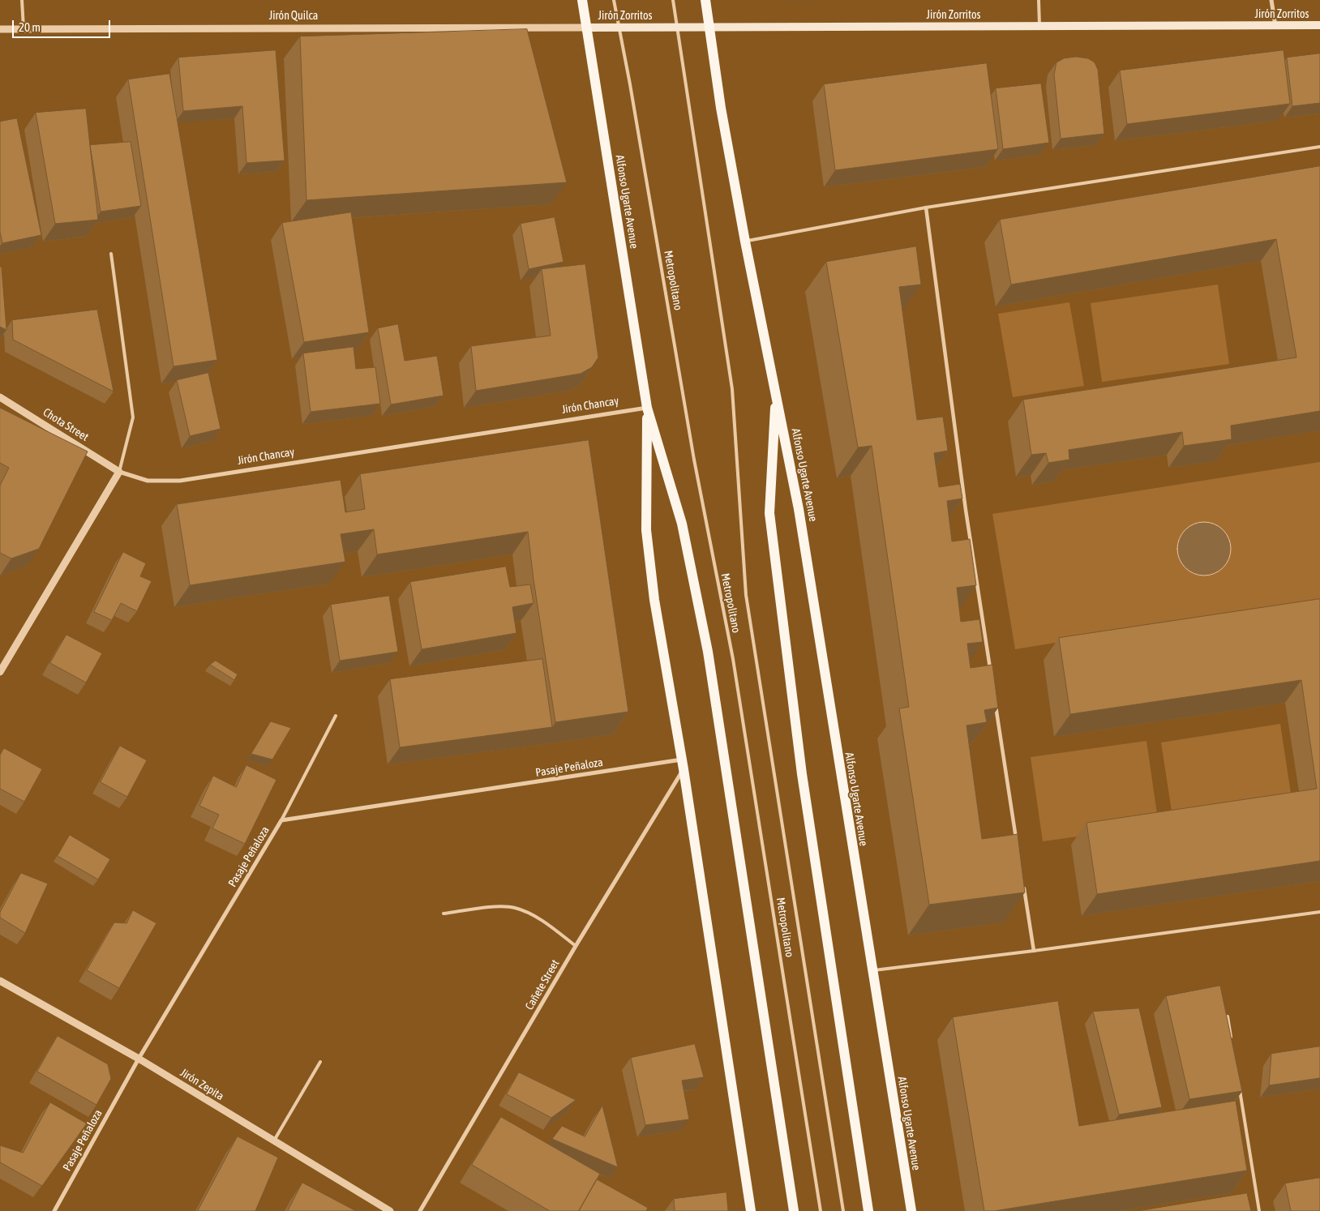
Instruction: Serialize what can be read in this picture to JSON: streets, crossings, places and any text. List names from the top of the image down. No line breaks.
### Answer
{"streets":{"main road":["Jirón Zorritos","Alfonso Ugarte Avenue"],"street":["Jirón Quilca","Jirón Chancay","Chota Street","Pasaje Peñaloza","Cañete Street","Jirón Zepita"],"lane":["Metropolitano"]},"crossings":[["Jirón Zorritos","Jirón Quilca"],["Jirón Zorritos","Alfonso Ugarte Avenue"],["Jirón Zorritos","Metropolitano"],["Jirón Quilca","Alfonso Ugarte Avenue"],["Alfonso Ugarte Avenue","Jirón Chancay"],["Alfonso Ugarte Avenue","Pasaje Peñaloza"],["Alfonso Ugarte Avenue","Cañete Street"],["Jirón Chancay","Chota Street"],["Pasaje Peñaloza","Cañete Street"],["Pasaje Peñaloza","Jirón Zepita"]],"scale_bar":"20 m"}
